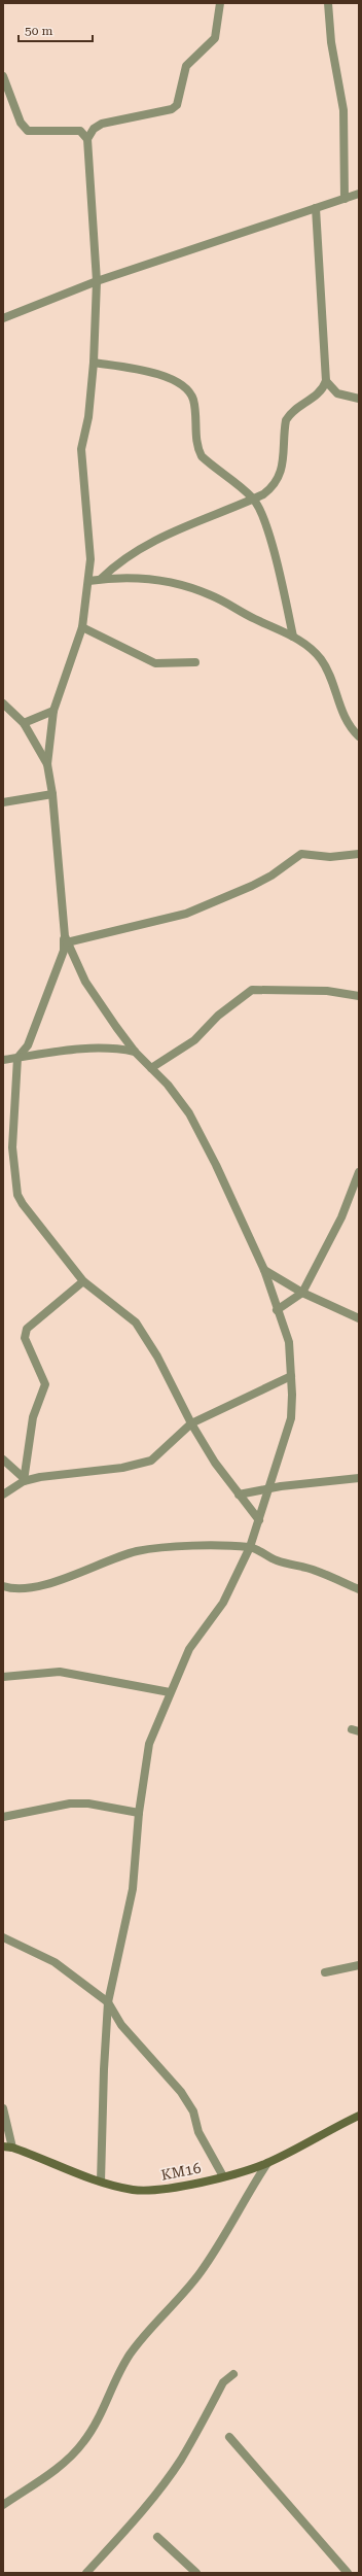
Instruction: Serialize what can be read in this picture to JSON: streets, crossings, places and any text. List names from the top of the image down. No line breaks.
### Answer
{"streets":{"street":["KM16"]},"scale_bar":"50 m"}
